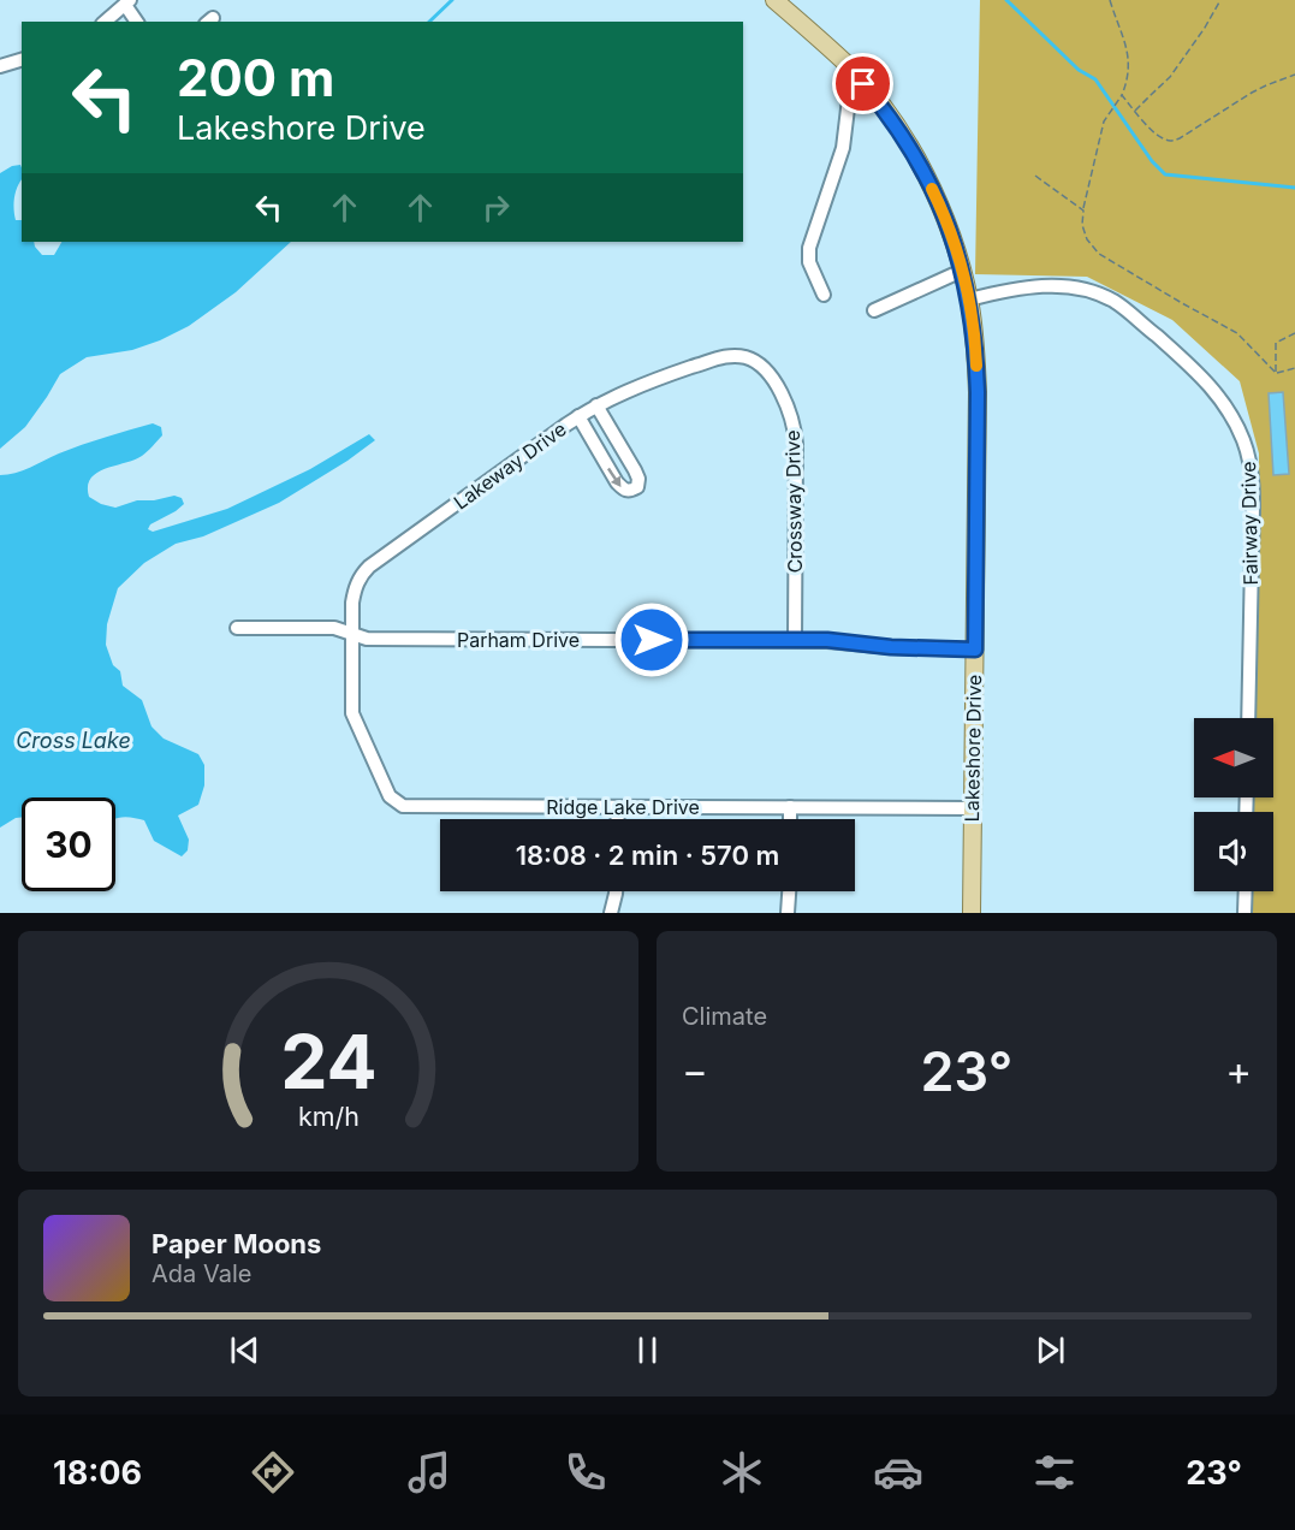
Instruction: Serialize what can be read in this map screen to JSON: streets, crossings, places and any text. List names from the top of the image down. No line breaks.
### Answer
{"streets":{"main road":["Lakeshore Drive"],"street":["Lakeway Drive","Crossway Drive","Fairway Drive","Parham Drive","Ridge Lake Drive"]},"crossings":[["Lakeway Drive","Crossway Drive"],["Lakeway Drive","Parham Drive"],["Lakeway Drive","Ridge Lake Drive"],["Crossway Drive","Parham Drive"],["Fairway Drive","Lakeshore Drive"],["Parham Drive","Lakeshore Drive"],["Lakeshore Drive","Ridge Lake Drive"]],"water":["Cross Lake"],"north":"left","page":{"turn":["200 m","Lakeshore Drive"],"limit":"30","trip":"18:08 · 2 min · 570 m","tile":"Climate","heat":["−","23°","+"],"song":["Paper Moons","Ada Vale"],"tabs":["18:06","23°"],"gauge":["24","km/h"]}}
